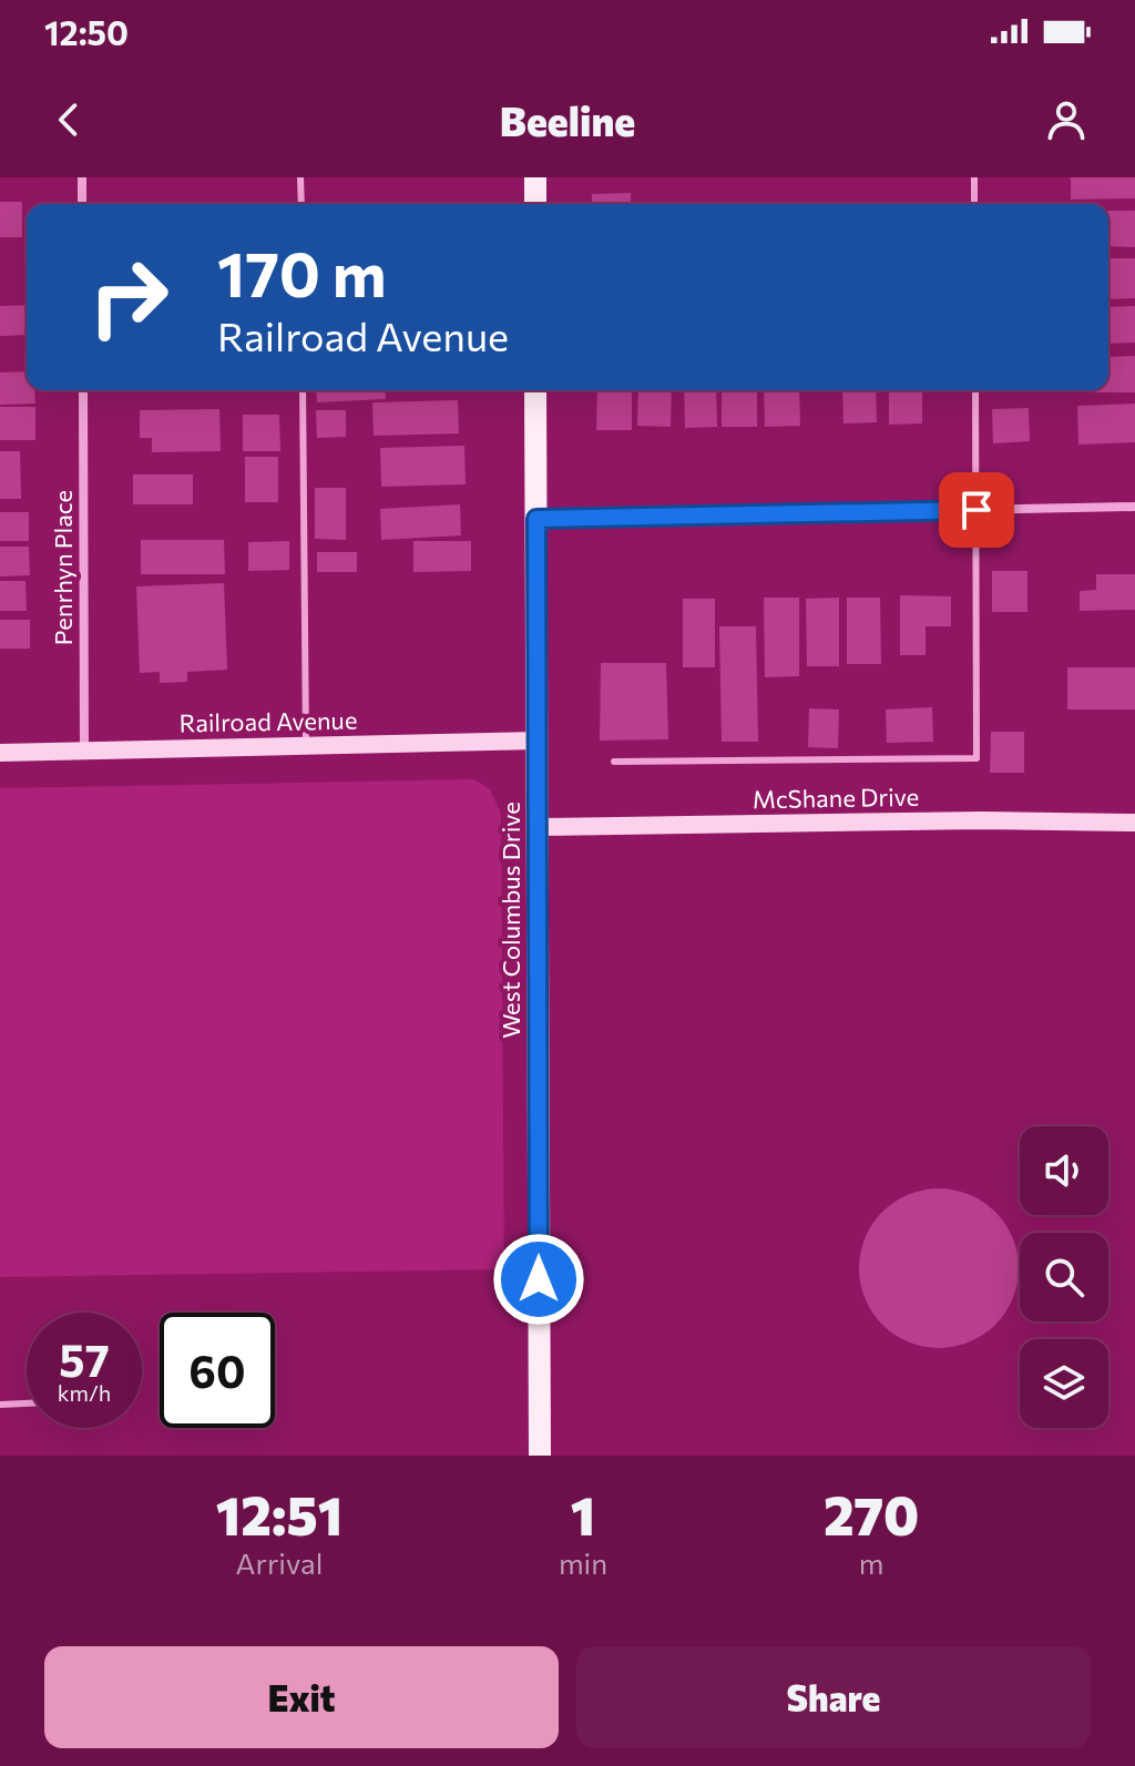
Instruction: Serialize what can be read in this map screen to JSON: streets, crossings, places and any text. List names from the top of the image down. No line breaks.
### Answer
{"streets":{"main road":["West Columbus Drive"],"street":["Penrhyn Place","Railroad Avenue","McShane Drive"]},"crossings":[["Penrhyn Place","Railroad Avenue"],["Railroad Avenue","West Columbus Drive"],["McShane Drive","West Columbus Drive"]],"page":{"status":"12:50","header":"Beeline","turn":["170 m","Railroad Avenue"],"speed":"57 km/h","limit":"60","eta":["12:51","Arrival","1","min","270","m"],"buttons":["Exit","Share"]}}
